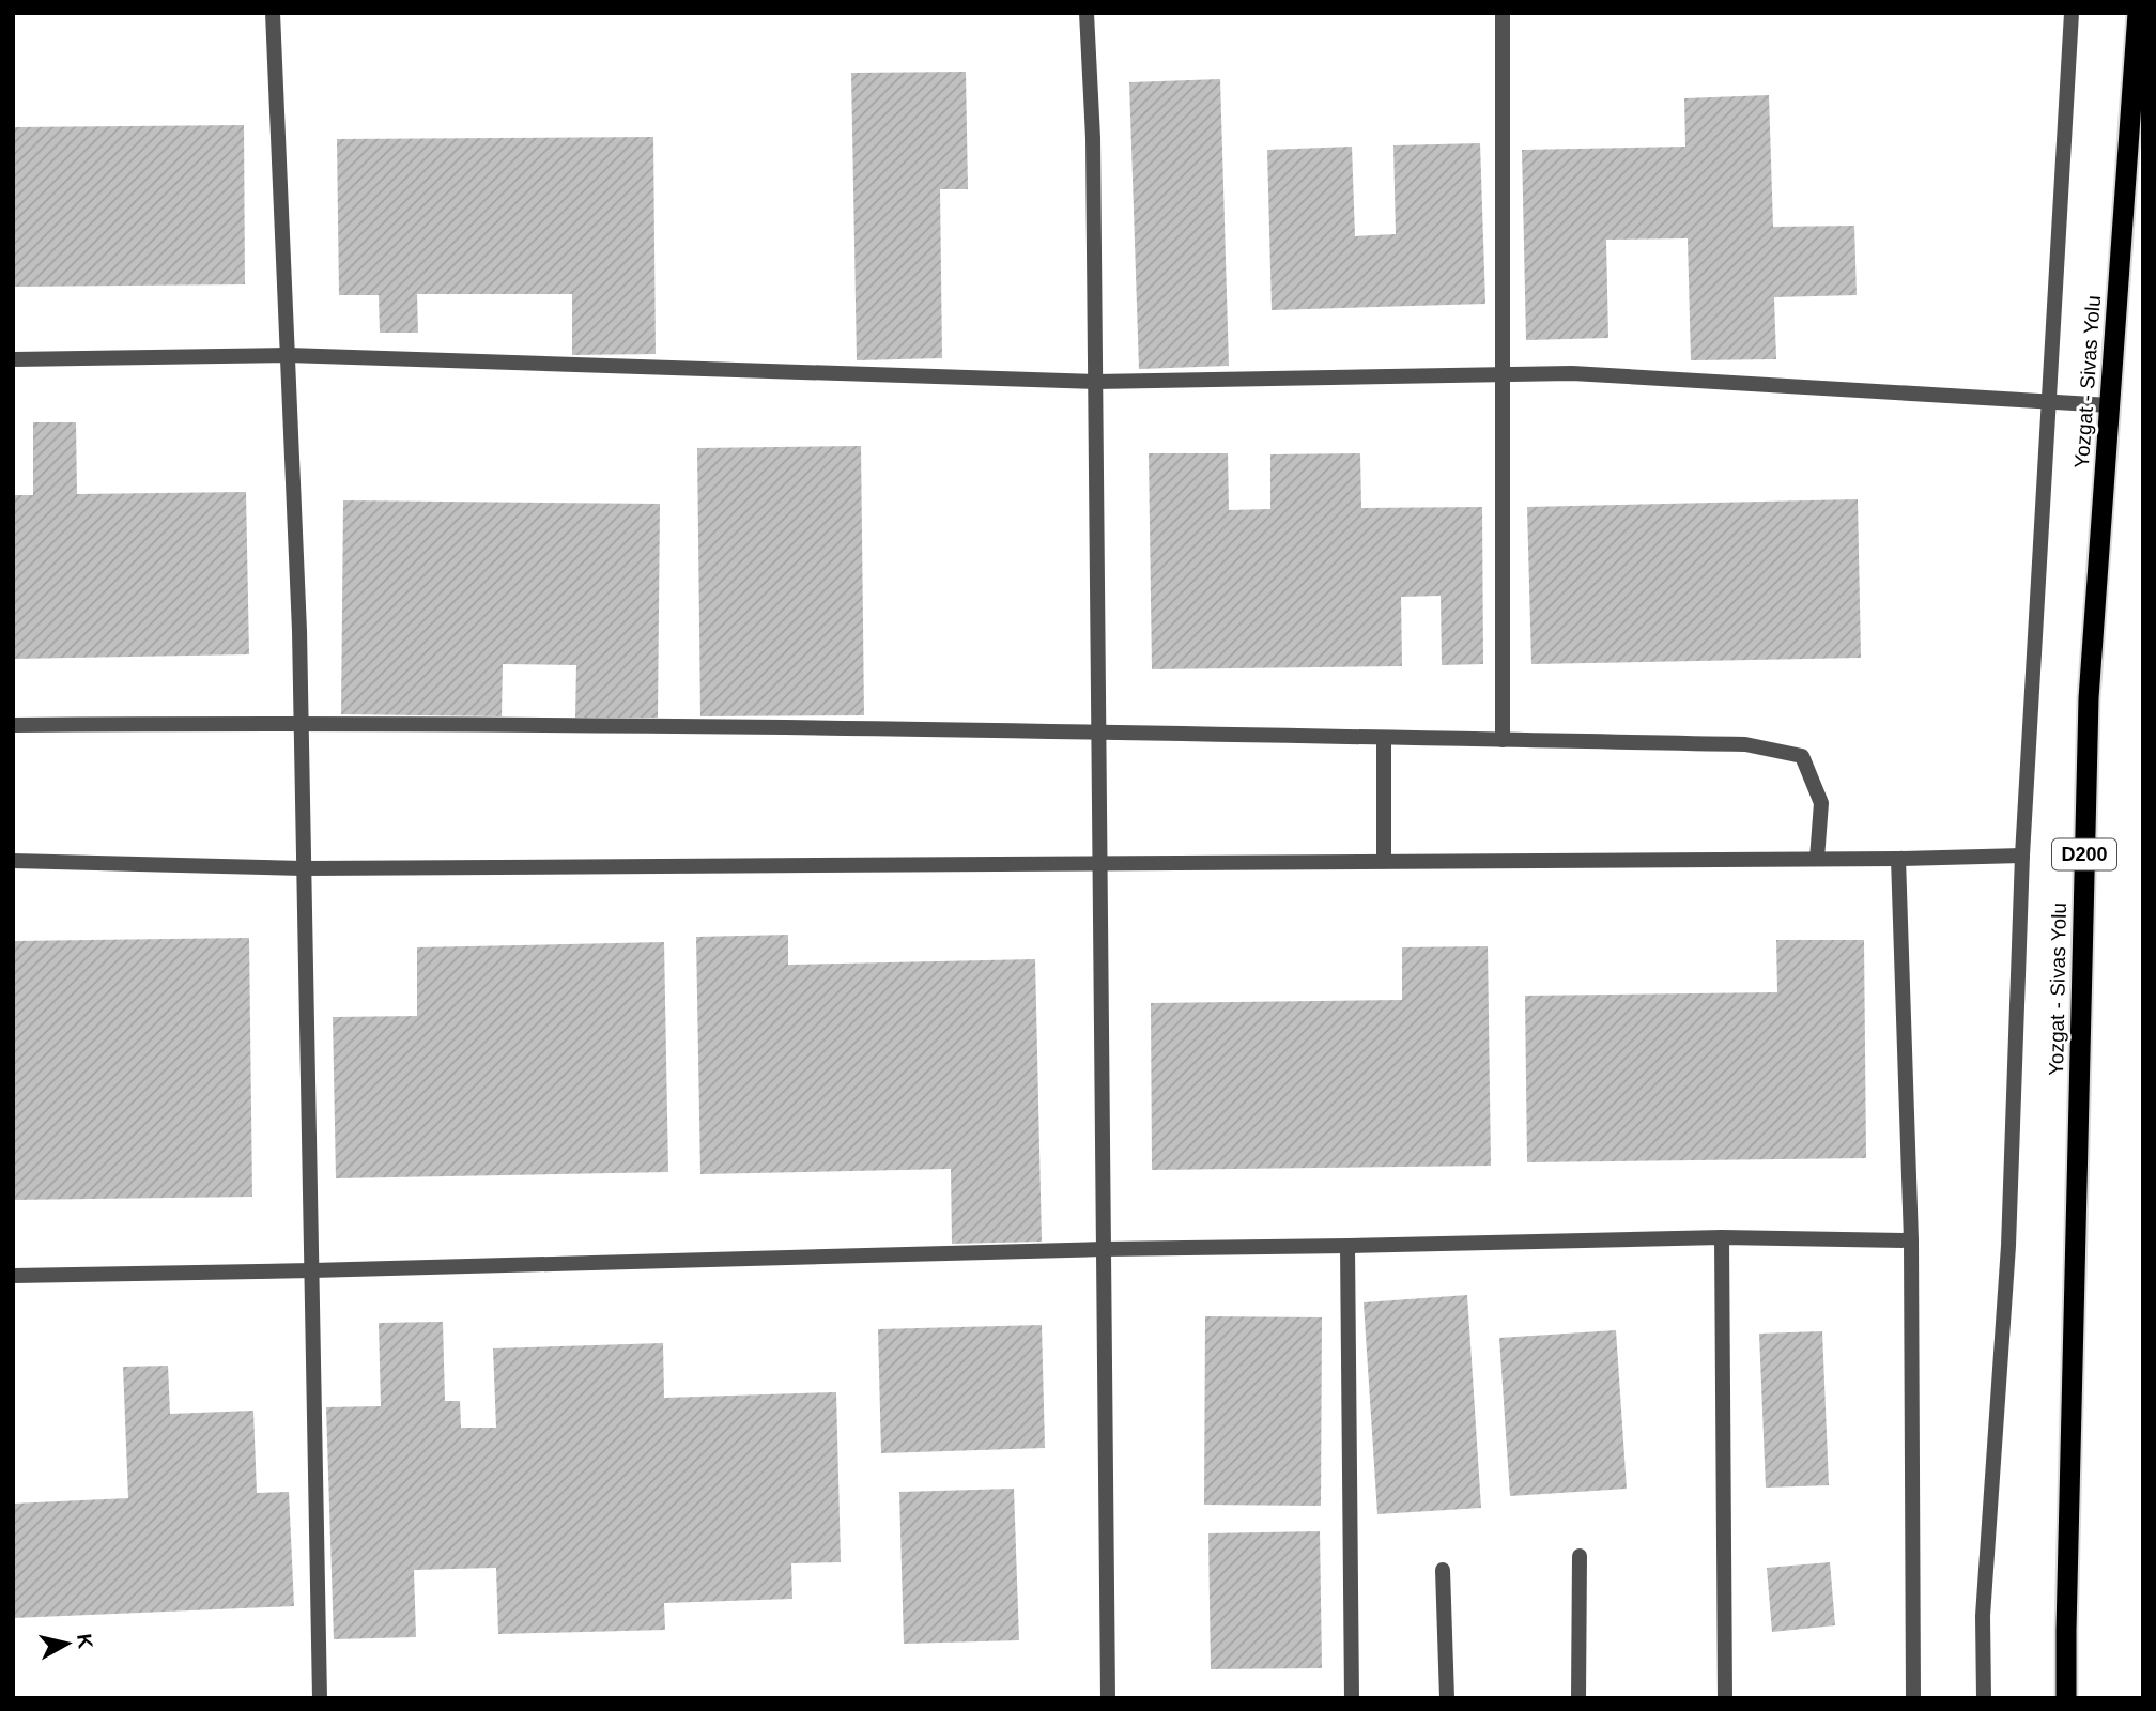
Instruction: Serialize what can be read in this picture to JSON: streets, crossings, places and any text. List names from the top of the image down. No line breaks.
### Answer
{"streets":{"highway":["Yozgat - Sivas Yolu","D200"]},"north":"right"}
